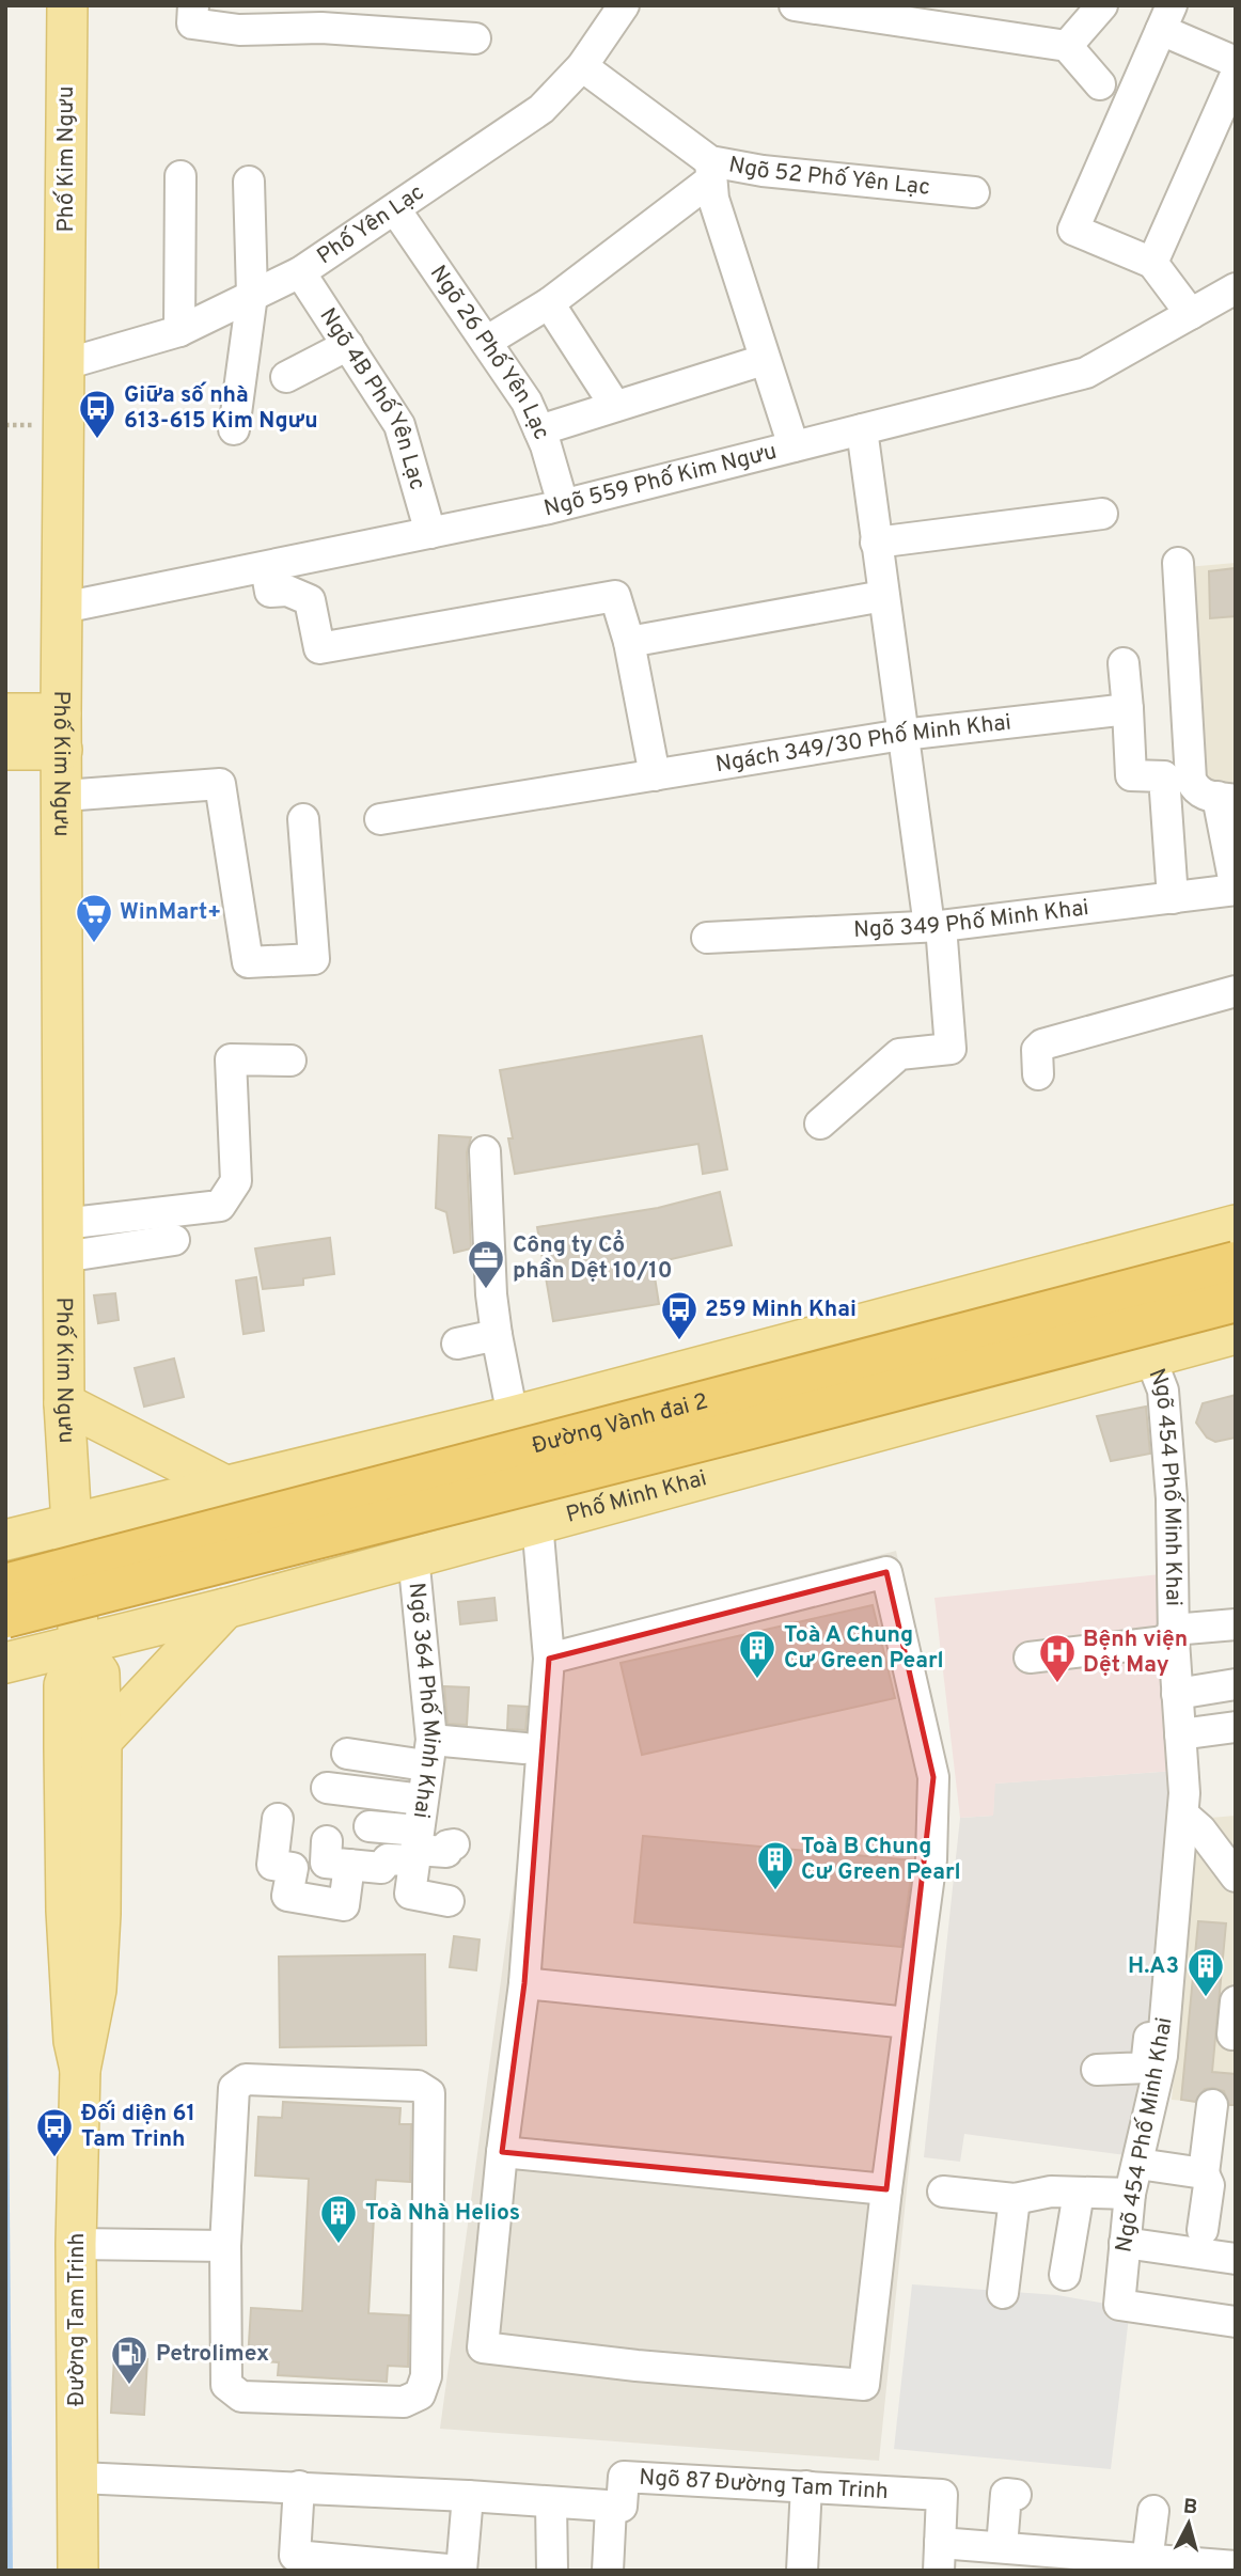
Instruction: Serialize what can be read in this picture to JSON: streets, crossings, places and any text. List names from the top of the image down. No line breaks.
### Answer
{"streets":{"highway":["Đường Vành đai 2"],"main road":["Phố Kim Ngưu","Phố Minh Khai","Đường Tam Trinh"],"street":["Ngõ 52 Phố Yên Lạc","Phố Yên Lạc","Ngõ 26 Phố Yên Lạc","Ngõ 4B Phố Yên Lạc","Ngõ 559 Phố Kim Ngưu","Ngách 349/30 Phố Minh Khai","Ngõ 349 Phố Minh Khai","Ngõ 454 Phố Minh Khai","Ngõ 364 Phố Minh Khai","Ngõ 87 Đường Tam Trinh"]},"crossings":[["Phố Kim Ngưu","Phố Yên Lạc"],["Phố Kim Ngưu","Ngõ 559 Phố Kim Ngưu"],["Phố Kim Ngưu","Đường Tam Trinh"],["Ngõ 52 Phố Yên Lạc","Phố Yên Lạc"],["Phố Yên Lạc","Ngõ 26 Phố Yên Lạc"],["Phố Yên Lạc","Ngõ 4B Phố Yên Lạc"],["Ngõ 26 Phố Yên Lạc","Ngõ 559 Phố Kim Ngưu"],["Ngõ 4B Phố Yên Lạc","Ngõ 559 Phố Kim Ngưu"],["Ngõ 454 Phố Minh Khai","Phố Minh Khai"],["Phố Minh Khai","Ngõ 364 Phố Minh Khai"],["Phố Minh Khai","Đường Tam Trinh"],["Đường Tam Trinh","Ngõ 87 Đường Tam Trinh"]],"places":{"bus stop":["Giữa số nhà 613-615 Kim Ngưu","259 Minh Khai","Đối diện 61 Tam Trinh"],"supermarket":["WinMart+"],"office":["Công ty Cổ phần Dệt 10/10"],"building":["Toà A Chung Cư Green Pearl","Toà B Chung Cư Green Pearl","H.A3","Toà Nhà Helios"],"hospital":["Bệnh viện Dệt May"],"fuel station":["Petrolimex"]},"north":"top"}
